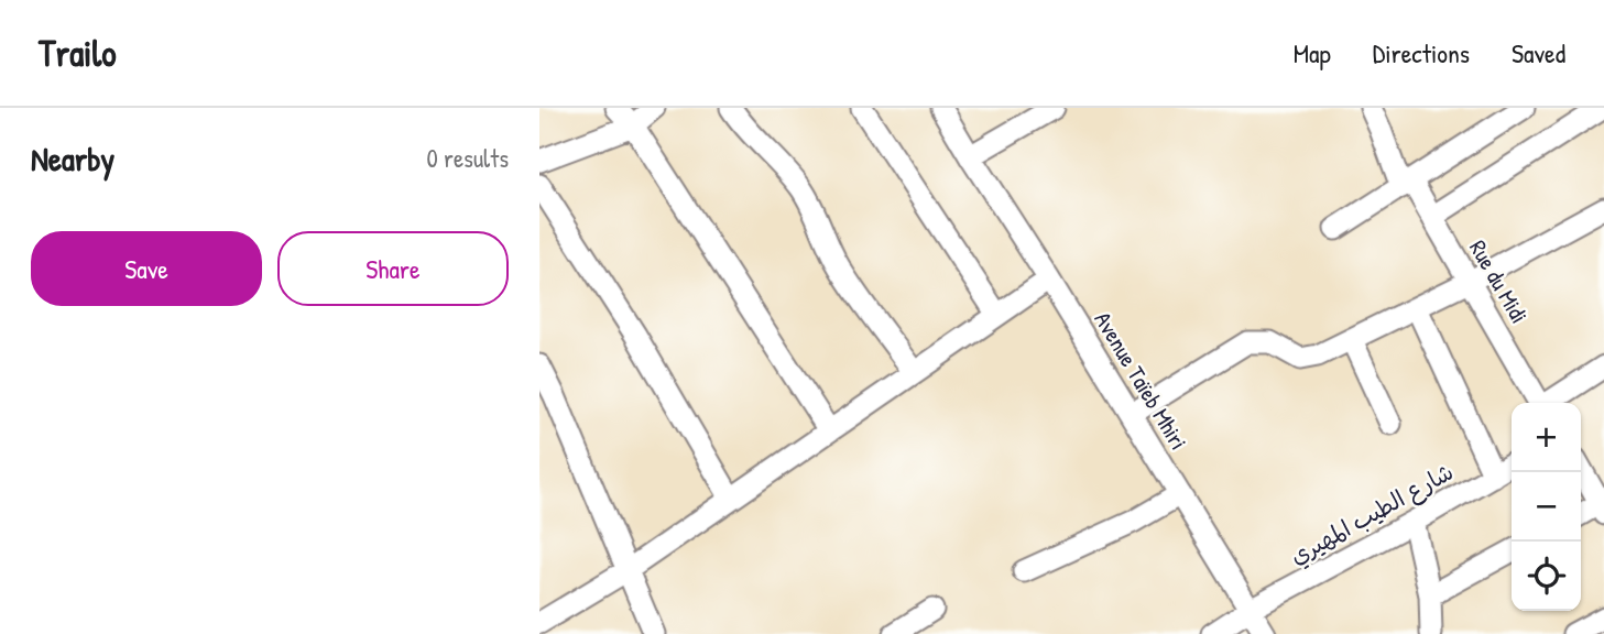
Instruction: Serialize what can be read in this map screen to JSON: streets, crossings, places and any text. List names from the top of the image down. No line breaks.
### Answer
{"streets":{"street":["Rue du Midi","Avenue Taïeb Mhiri","شارع الطيب المهيري"]},"crossings":[["Avenue Taïeb Mhiri","شارع الطيب المهيري"]],"page":{"header":"Trailo","nav":["Map","Directions","Saved"],"heading":["Nearby","0 results"],"buttons":["Save","Share"],"map_buttons":["+","−"]}}
